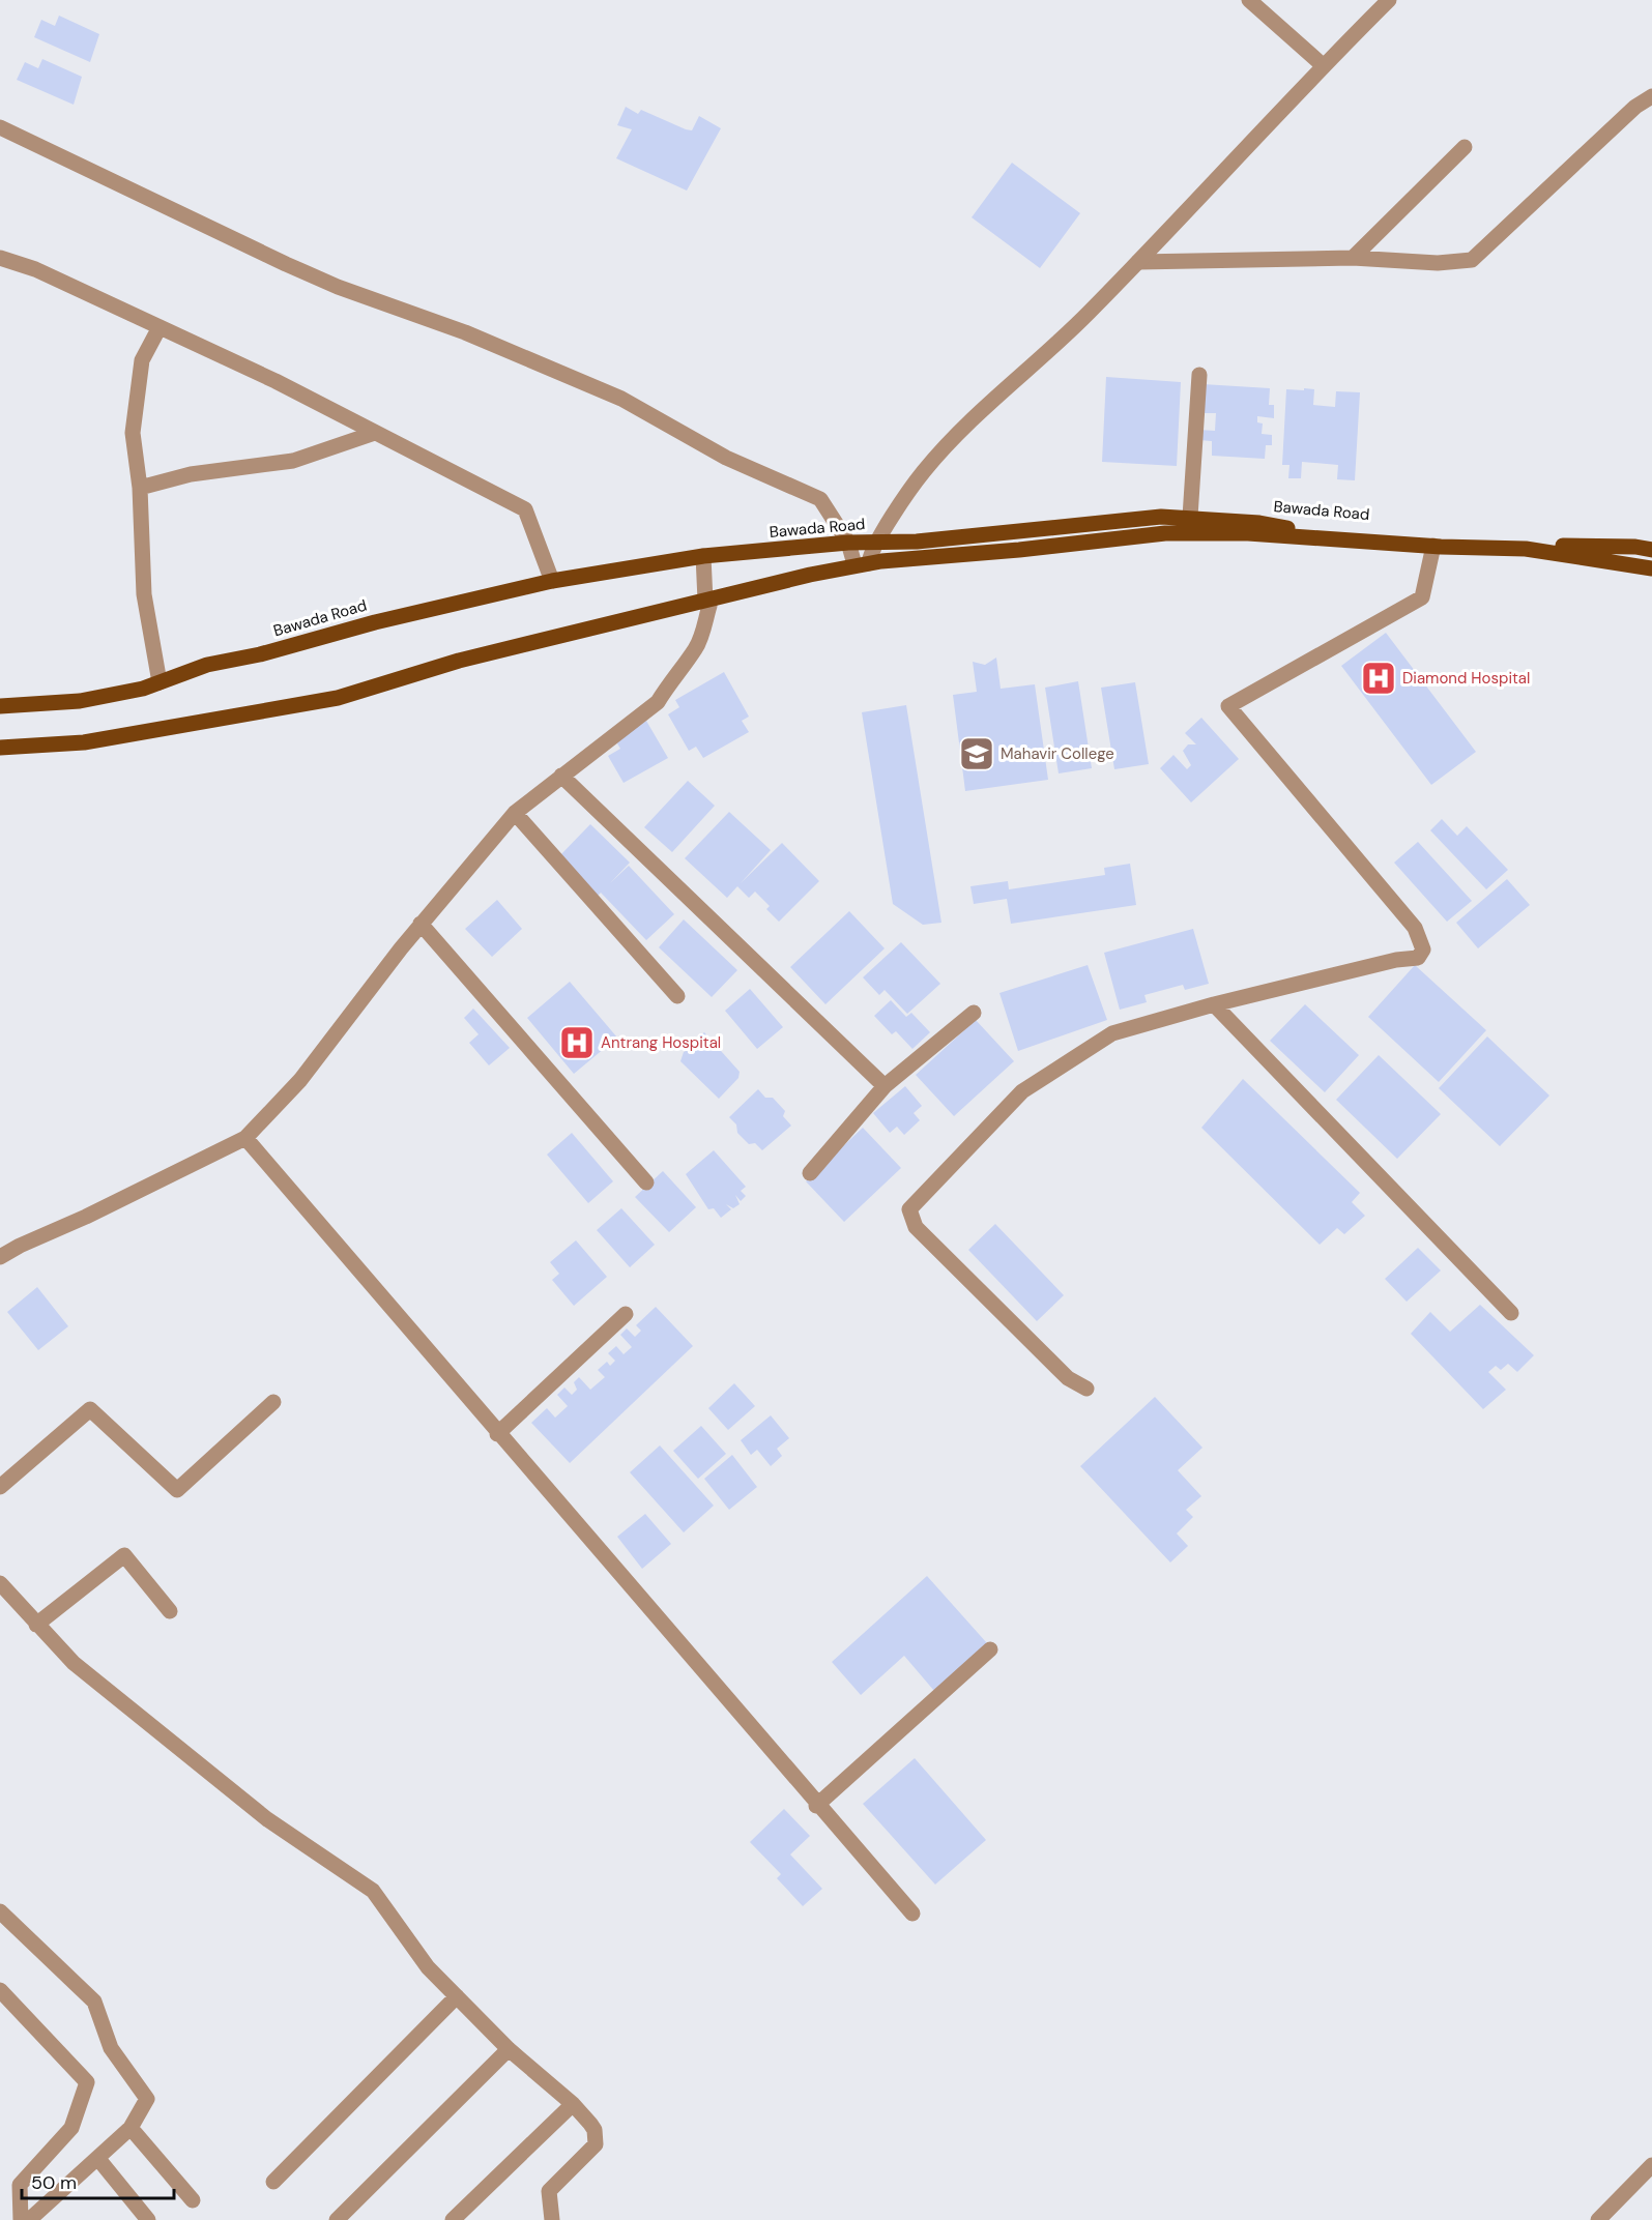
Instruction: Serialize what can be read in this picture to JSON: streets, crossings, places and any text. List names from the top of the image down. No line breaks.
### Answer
{"streets":{"main road":["Bawada Road"]},"places":{"hospital":["Diamond Hospital","Antrang Hospital"],"school or university":["Mahavir College"]},"scale_bar":"50 m"}
